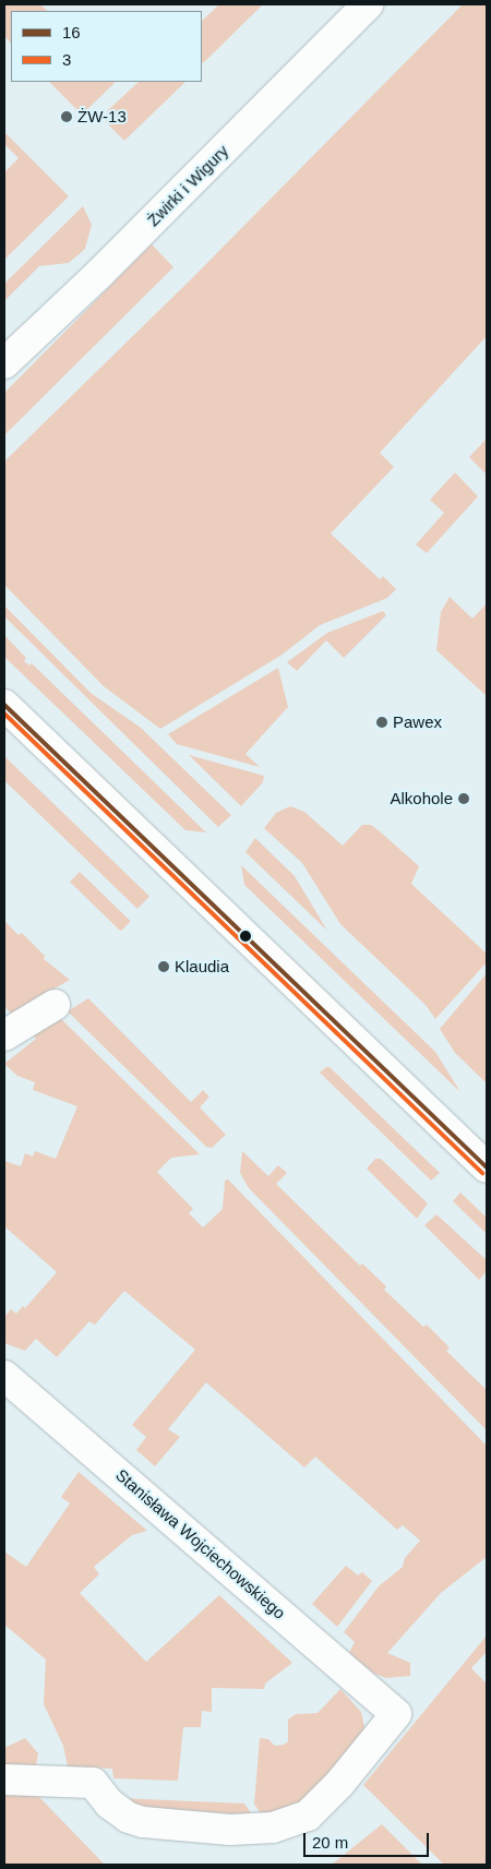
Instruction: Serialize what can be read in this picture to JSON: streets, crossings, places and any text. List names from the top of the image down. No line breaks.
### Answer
{"streets":{"street":["Żwirki i Wigury","Stanisława Wojciechowskiego"]},"places":["ŻW-13","Pawex","Alkohole","Klaudia"],"lines":["transit line 16","transit line 3"],"legend":["16","3"],"scale_bar":"20 m"}
